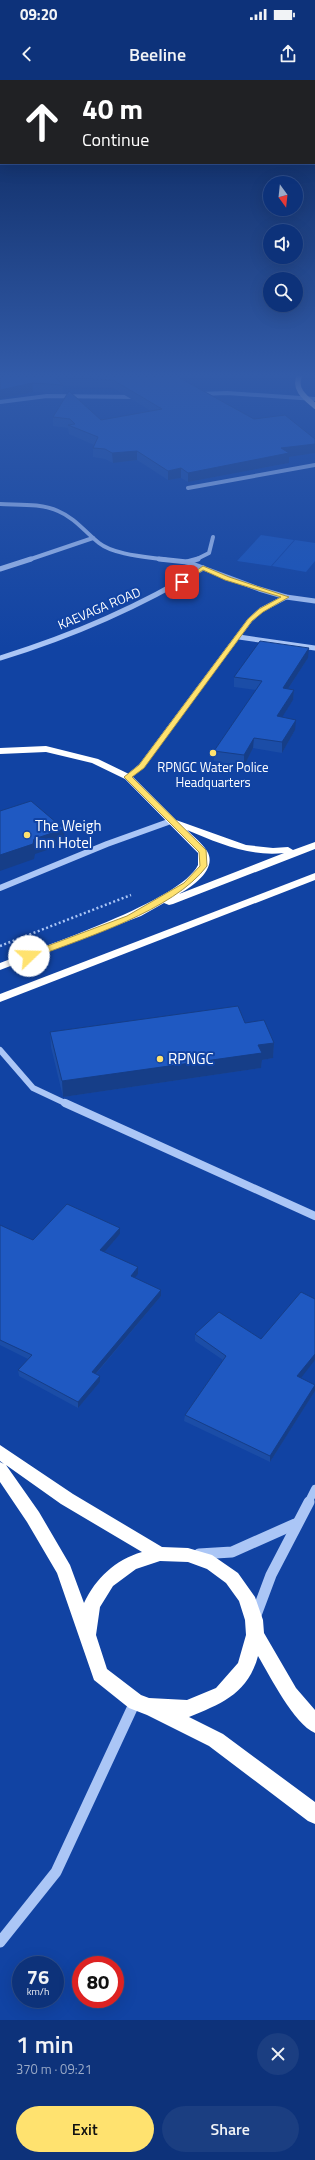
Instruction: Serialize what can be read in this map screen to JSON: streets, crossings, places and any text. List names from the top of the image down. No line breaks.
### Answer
{"streets":{"street":["KAEVAGA ROAD"]},"places":["RPNGC Water Police Headquarters","The Weigh Inn Hotel","RPNGC"],"north":"bottom","page":{"status":"09:20","header":"Beeline","turn":["40 m","Continue"],"speed":"76 km/h","limit":"80","heading":["1 min","370 m · 09:21"],"buttons":["Exit","Share"]}}
